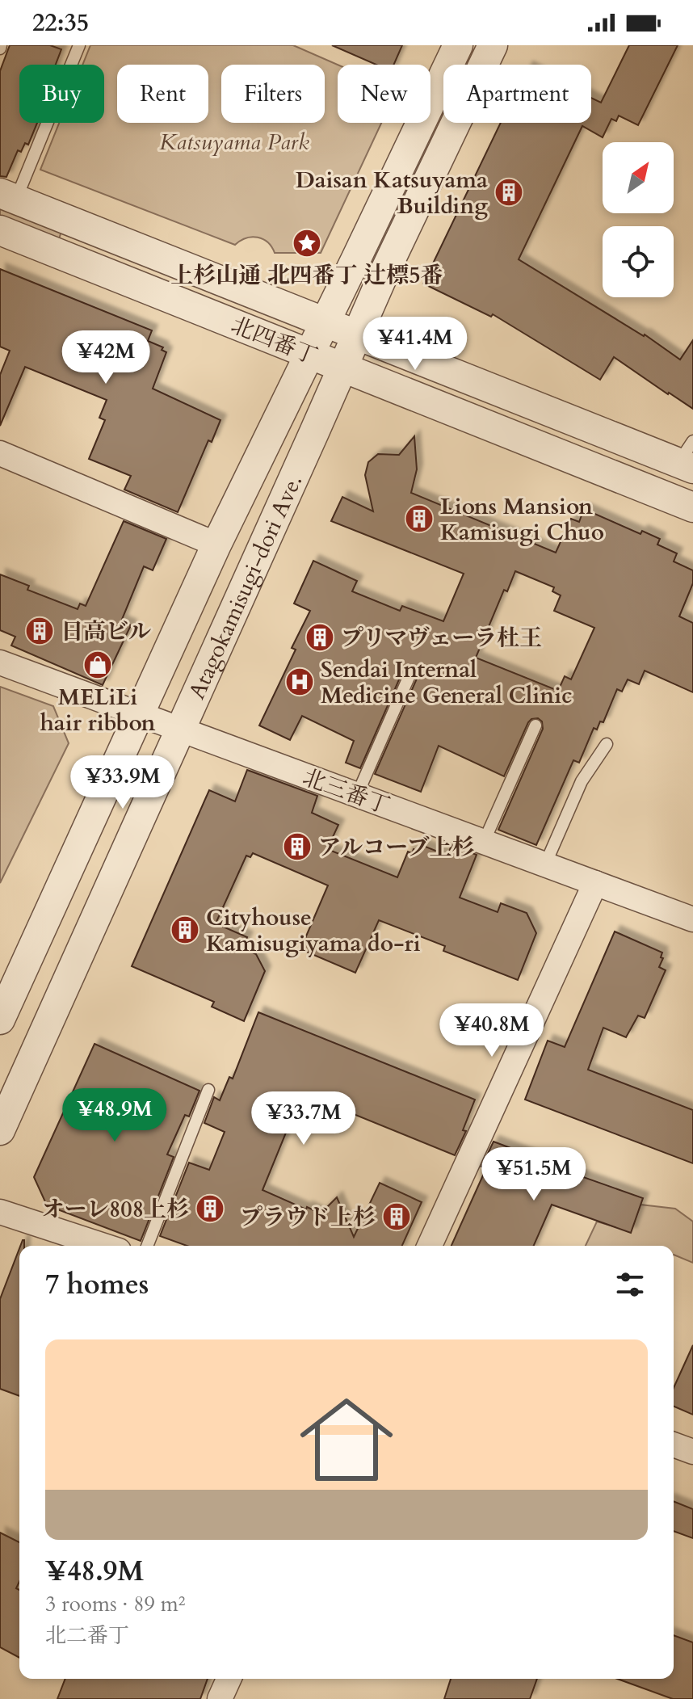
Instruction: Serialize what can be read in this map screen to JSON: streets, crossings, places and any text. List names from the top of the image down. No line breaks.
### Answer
{"streets":{"street":["北四番丁","Atagokamisugi-dori Ave.","北三番丁"]},"crossings":[["北四番丁","Atagokamisugi-dori Ave."],["Atagokamisugi-dori Ave.","北三番丁"]],"parks":["Katsuyama Park"],"places":{"building":["Daisan Katsuyama Building","Lions Mansion Kamisugi Chuo","日高ビル","プリマヴェーラ杜王","アルコーブ上杉","Cityhouse Kamisugiyama do-ri","オーレ808上杉","プラウド上杉"],"place":["上杉山通 北四番丁 辻標5番"],"shop":["MELiLi hair ribbon"],"hospital":["Sendai Internal Medicine General Clinic"]},"north":"top right","page":{"status":"22:35","chip":["Buy","Rent","Filters","New","Apartment"],"price":["¥41.4M","¥42M","¥33.9M","¥40.8M","¥48.9M","¥33.7M","¥51.5M"],"heading":"7 homes","list":[{"name":"¥48.9M","note":"3 rooms · 89 m² · 北二番丁"}]}}
